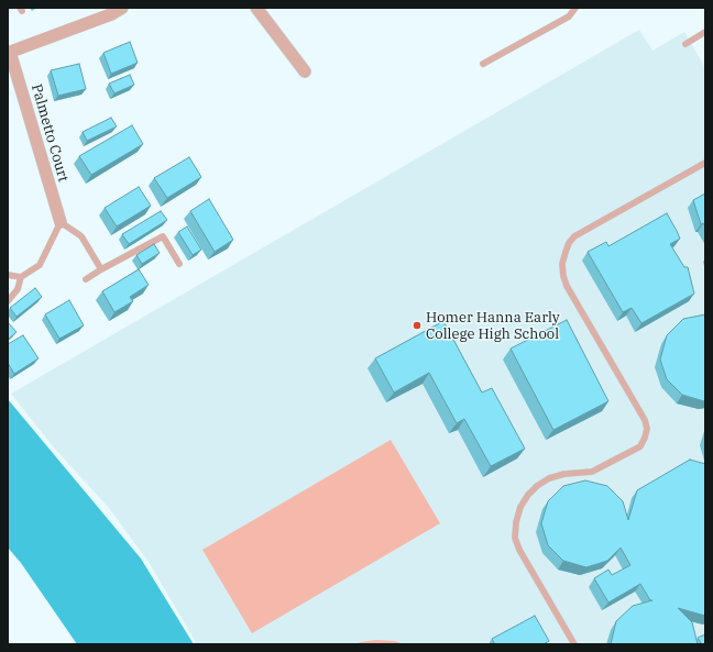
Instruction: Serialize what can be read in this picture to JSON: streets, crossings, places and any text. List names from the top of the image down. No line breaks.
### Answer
{"streets":{"street":["Palmetto Court"]},"places":["Homer Hanna Early College High School"]}
